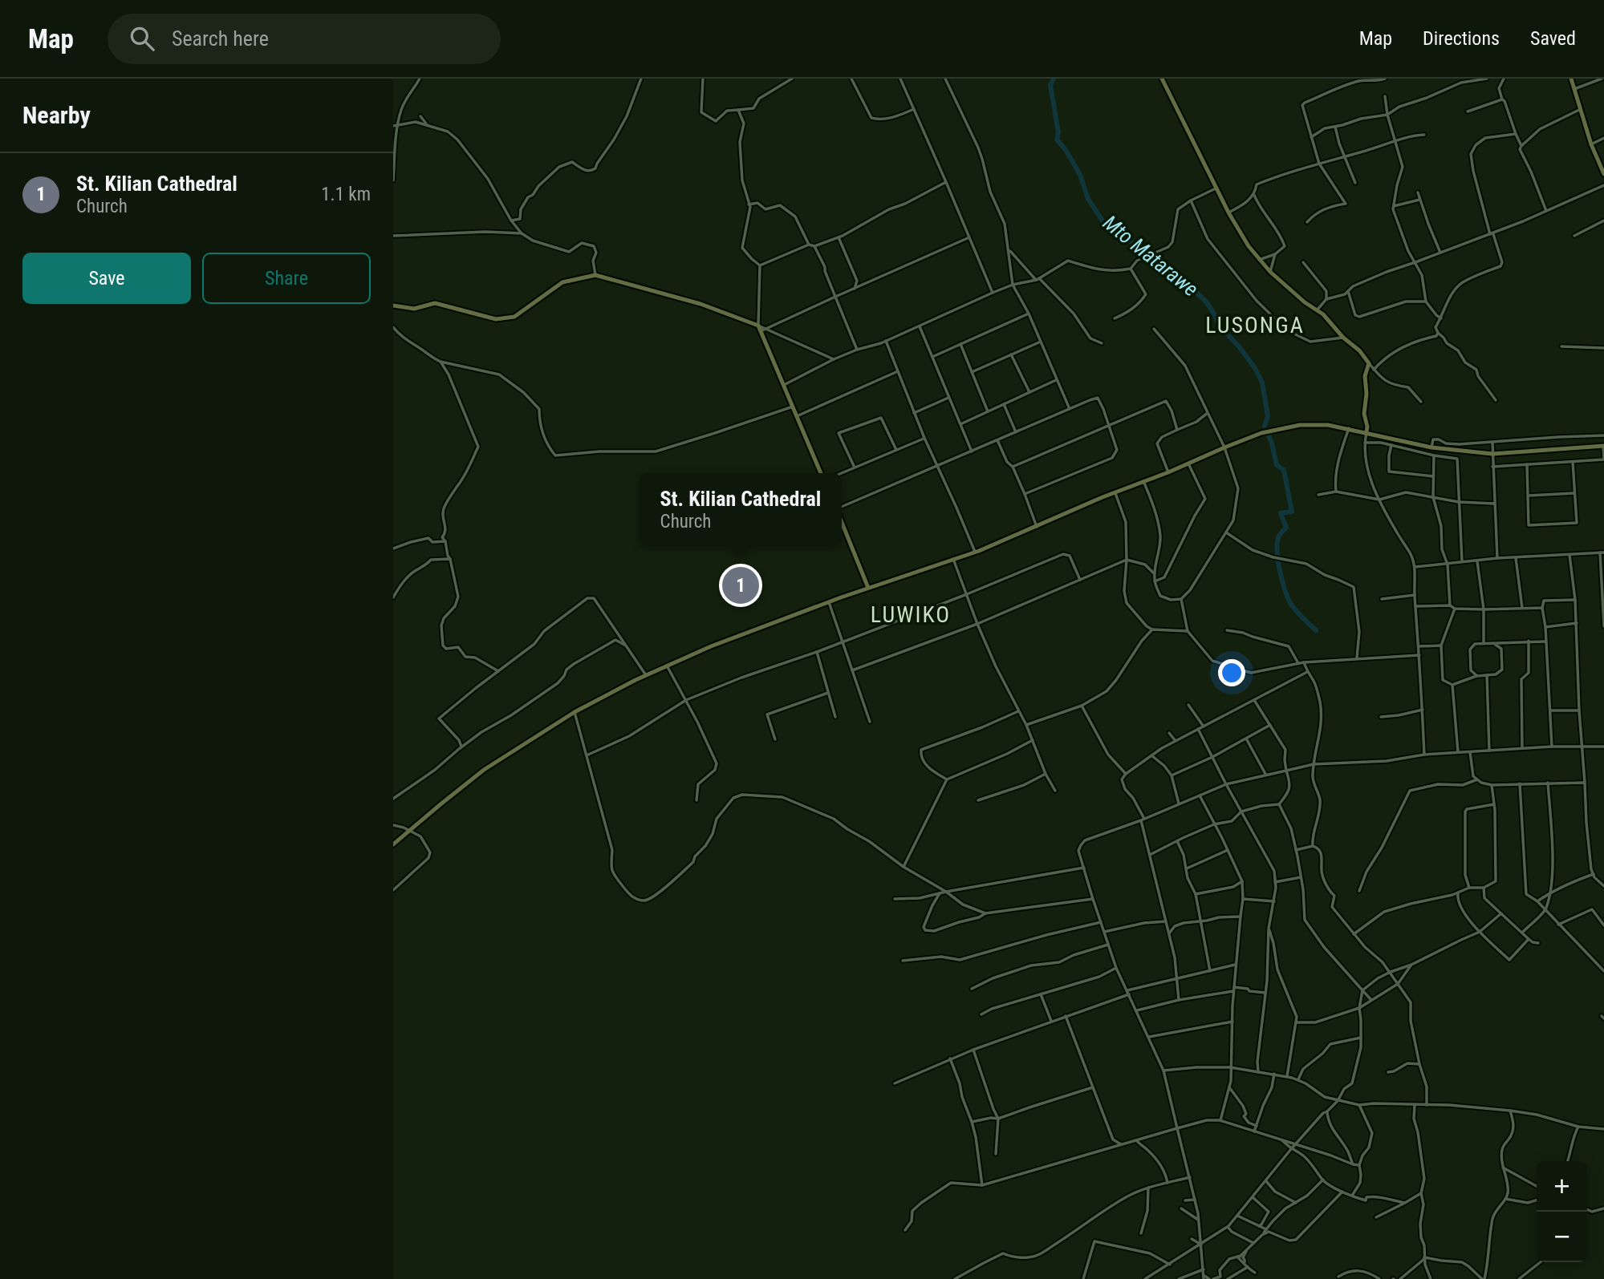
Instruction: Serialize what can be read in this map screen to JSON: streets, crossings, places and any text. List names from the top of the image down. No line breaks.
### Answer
{"districts":["LUSONGA","LUWIKO"],"water":["Mto Matarawe"],"page":{"header":"Map","search":"Search here","nav":["Map","Directions","Saved"],"heading":"Nearby","list":[{"mark":"1","name":"St. Kilian Cathedral","note":"Church","value":"1.1 km"}],"buttons":["Save","Share"],"popup":["St. Kilian Cathedral","Church"],"pins":"1","map_buttons":["+","−"]}}
